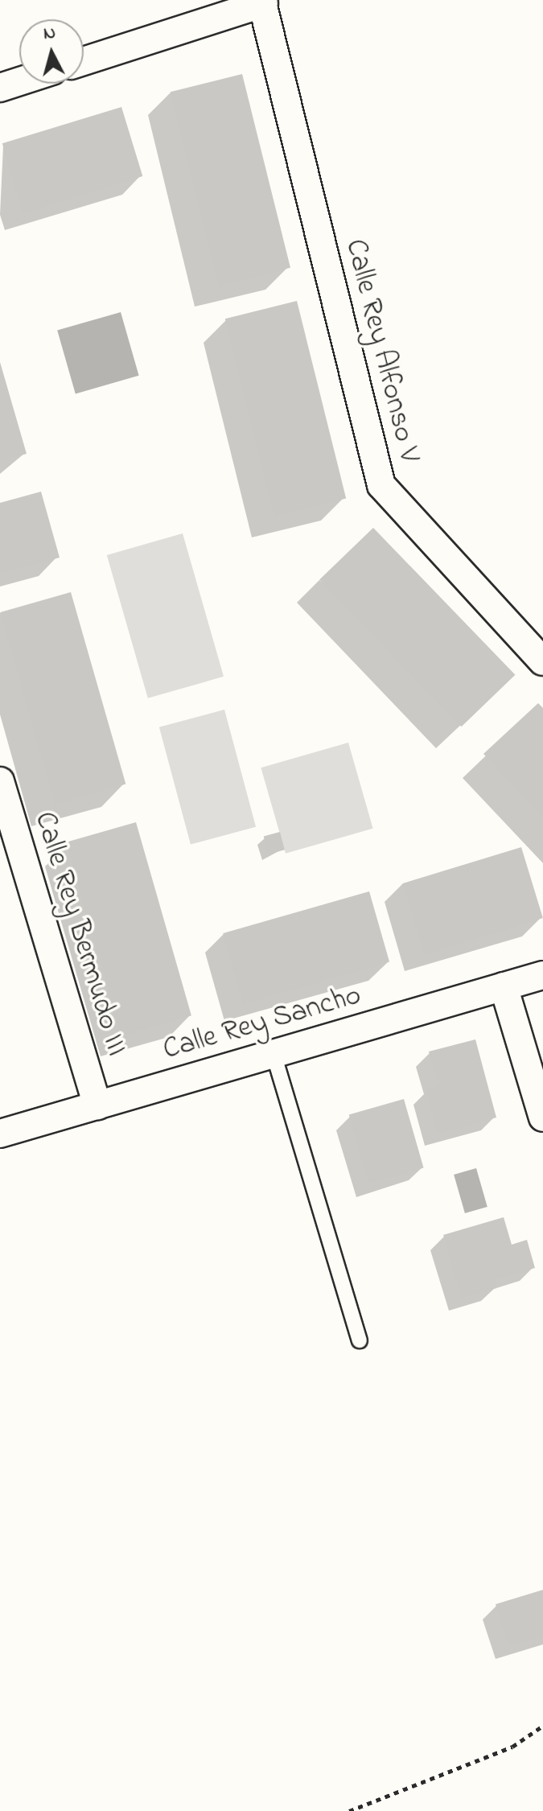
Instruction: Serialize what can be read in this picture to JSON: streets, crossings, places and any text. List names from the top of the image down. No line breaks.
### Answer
{"streets":{"street":["Calle Rey Alfonso V","Calle Rey Bermudo III","Calle Rey Sancho"]},"crossings":[["Calle Rey Bermudo III","Calle Rey Sancho"]],"north":"top"}
